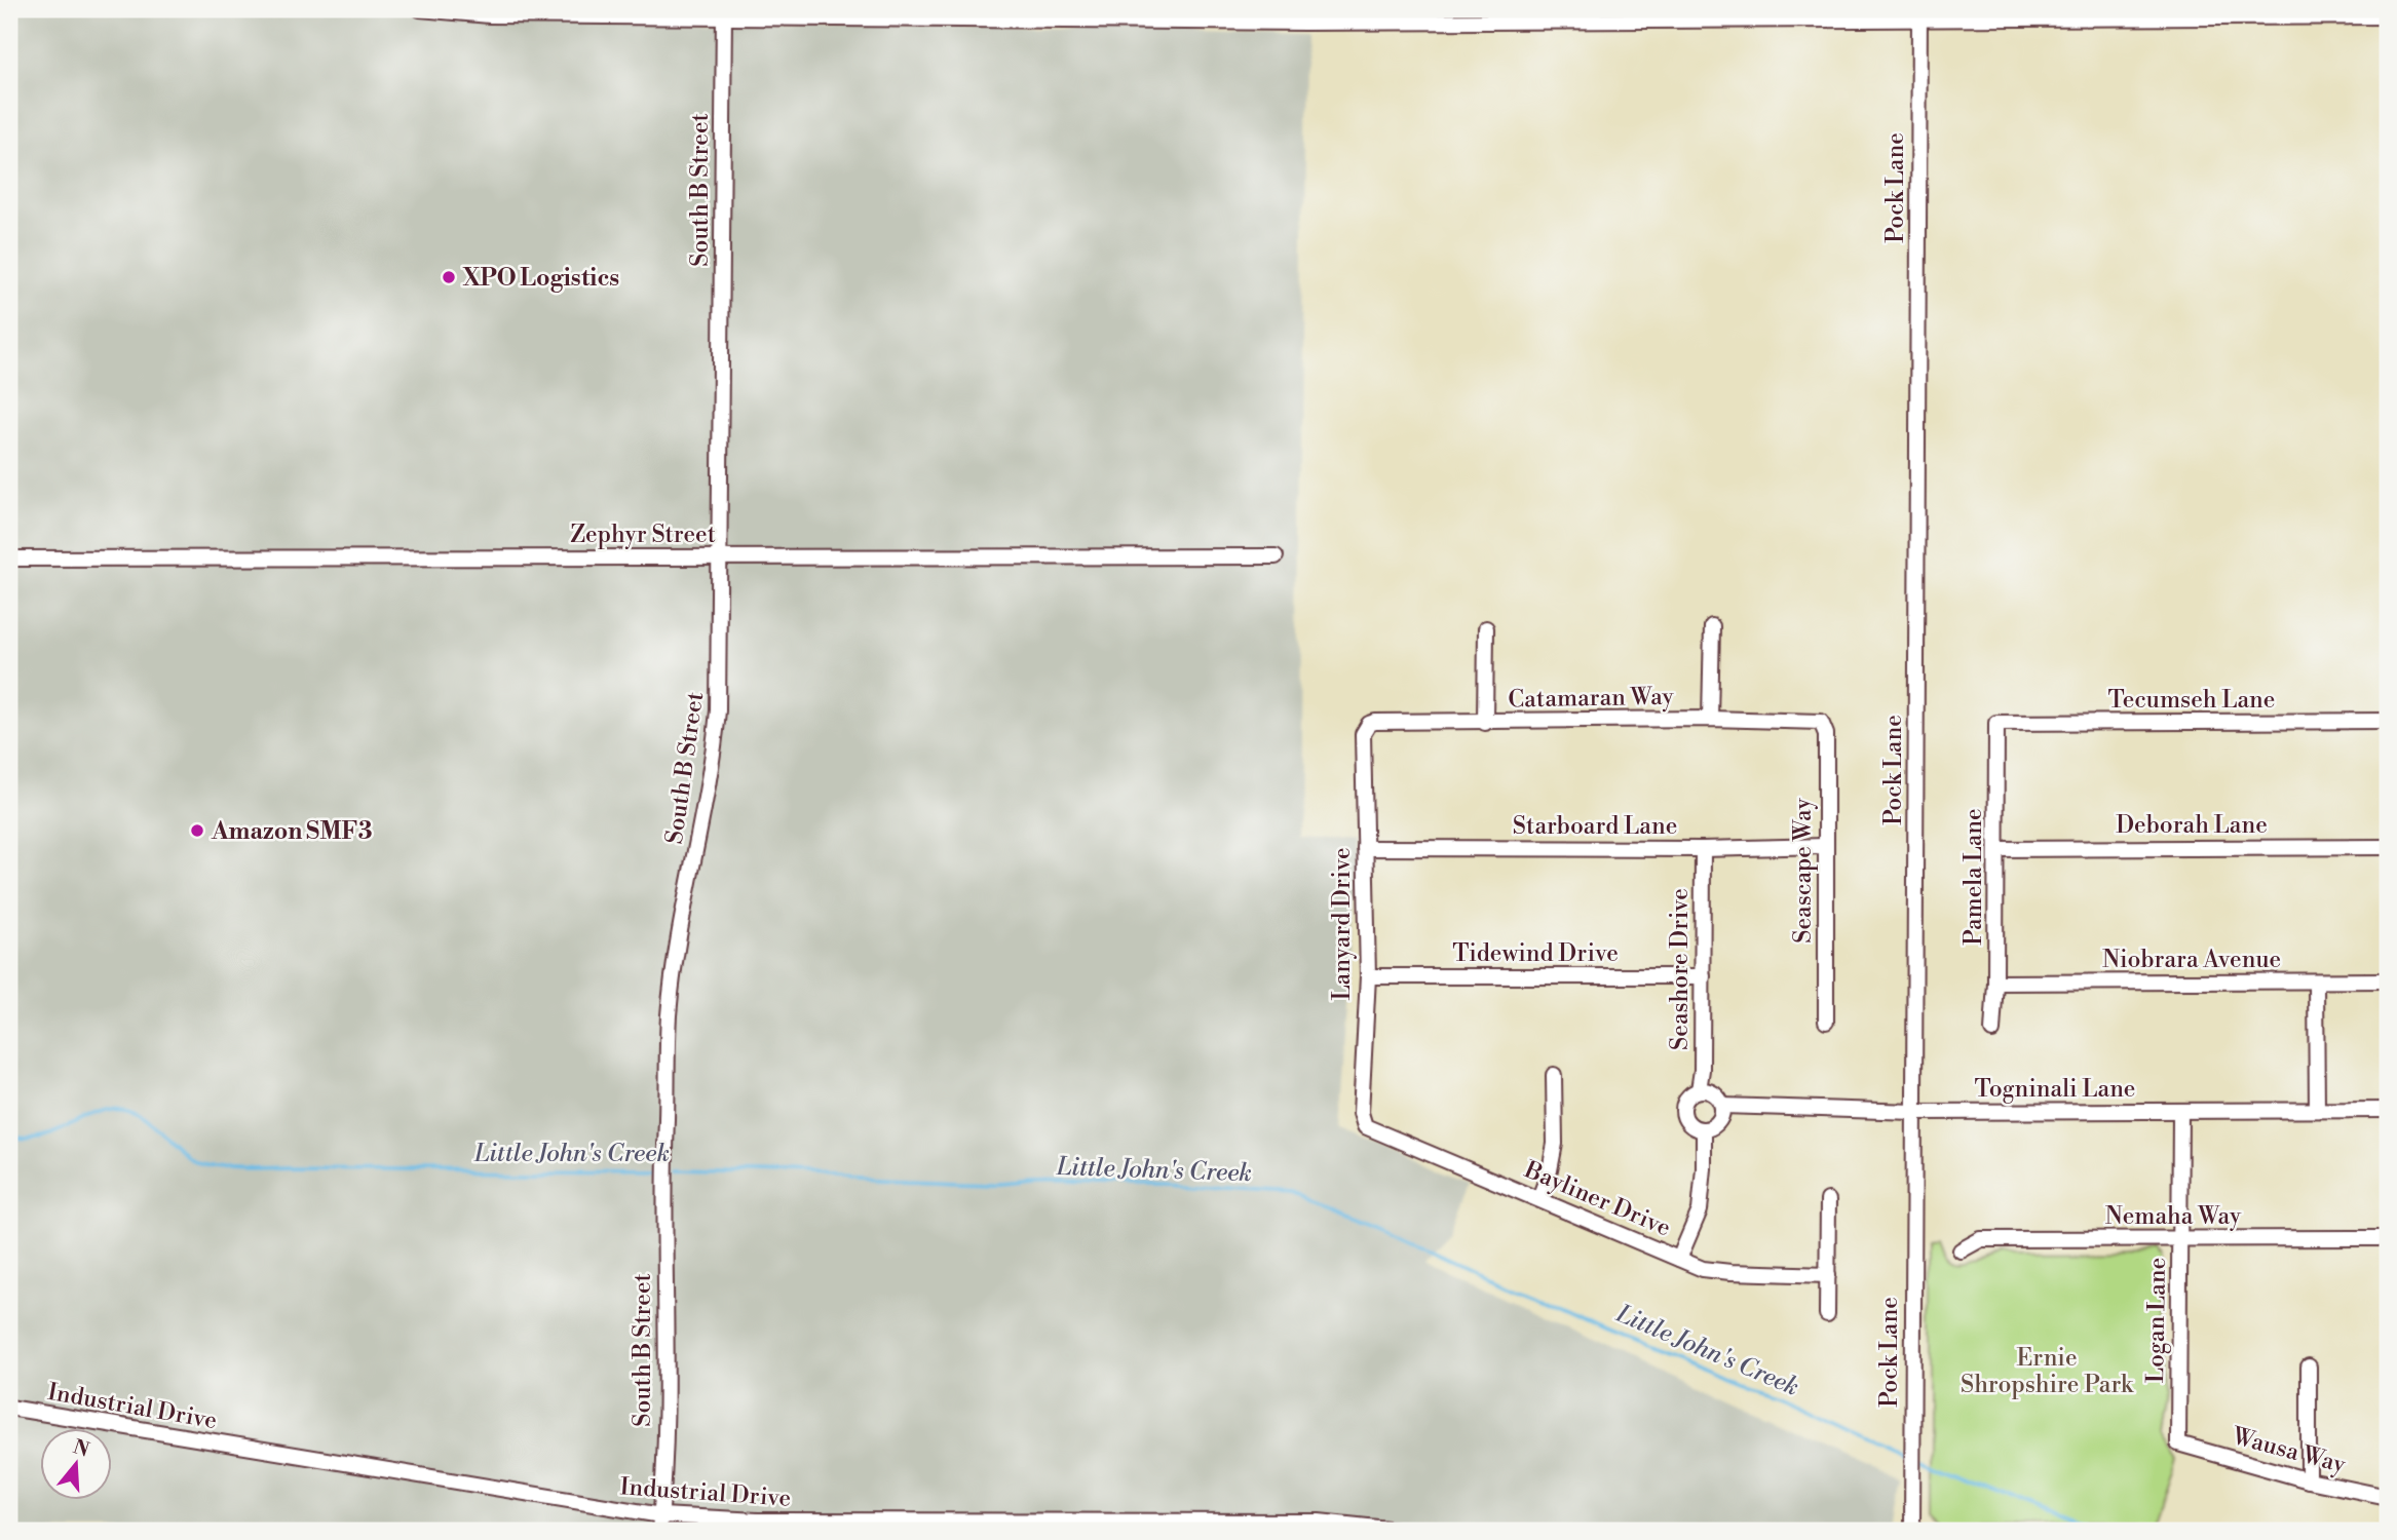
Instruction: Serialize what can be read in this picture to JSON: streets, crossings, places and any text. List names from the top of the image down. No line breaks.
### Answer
{"streets":{"street":["Pock Lane","South B Street","Zephyr Street","Catamaran Way","Tecumseh Lane","Deborah Lane","Starboard Lane","Seascape Way","Pamela Lane","Lanyard Drive","Tidewind Drive","Niobrara Avenue","Seashore Drive","Togninali Lane","Bayliner Drive","Nemaha Way","Logan Lane","Industrial Drive","Wausa Way"]},"crossings":[["Pock Lane","Togninali Lane"],["South B Street","Zephyr Street"],["South B Street","Industrial Drive"],["Catamaran Way","Seascape Way"],["Catamaran Way","Lanyard Drive"],["Tecumseh Lane","Pamela Lane"],["Deborah Lane","Pamela Lane"],["Starboard Lane","Seascape Way"],["Starboard Lane","Lanyard Drive"],["Starboard Lane","Seashore Drive"],["Pamela Lane","Niobrara Avenue"],["Lanyard Drive","Tidewind Drive"],["Lanyard Drive","Bayliner Drive"],["Tidewind Drive","Seashore Drive"],["Seashore Drive","Togninali Lane"],["Togninali Lane","Logan Lane"],["Nemaha Way","Logan Lane"],["Logan Lane","Wausa Way"]],"water":["Little John's Creek"],"parks":["Ernie Shropshire Park"],"places":["XPO Logistics","Amazon SMF3"],"north":"top"}
